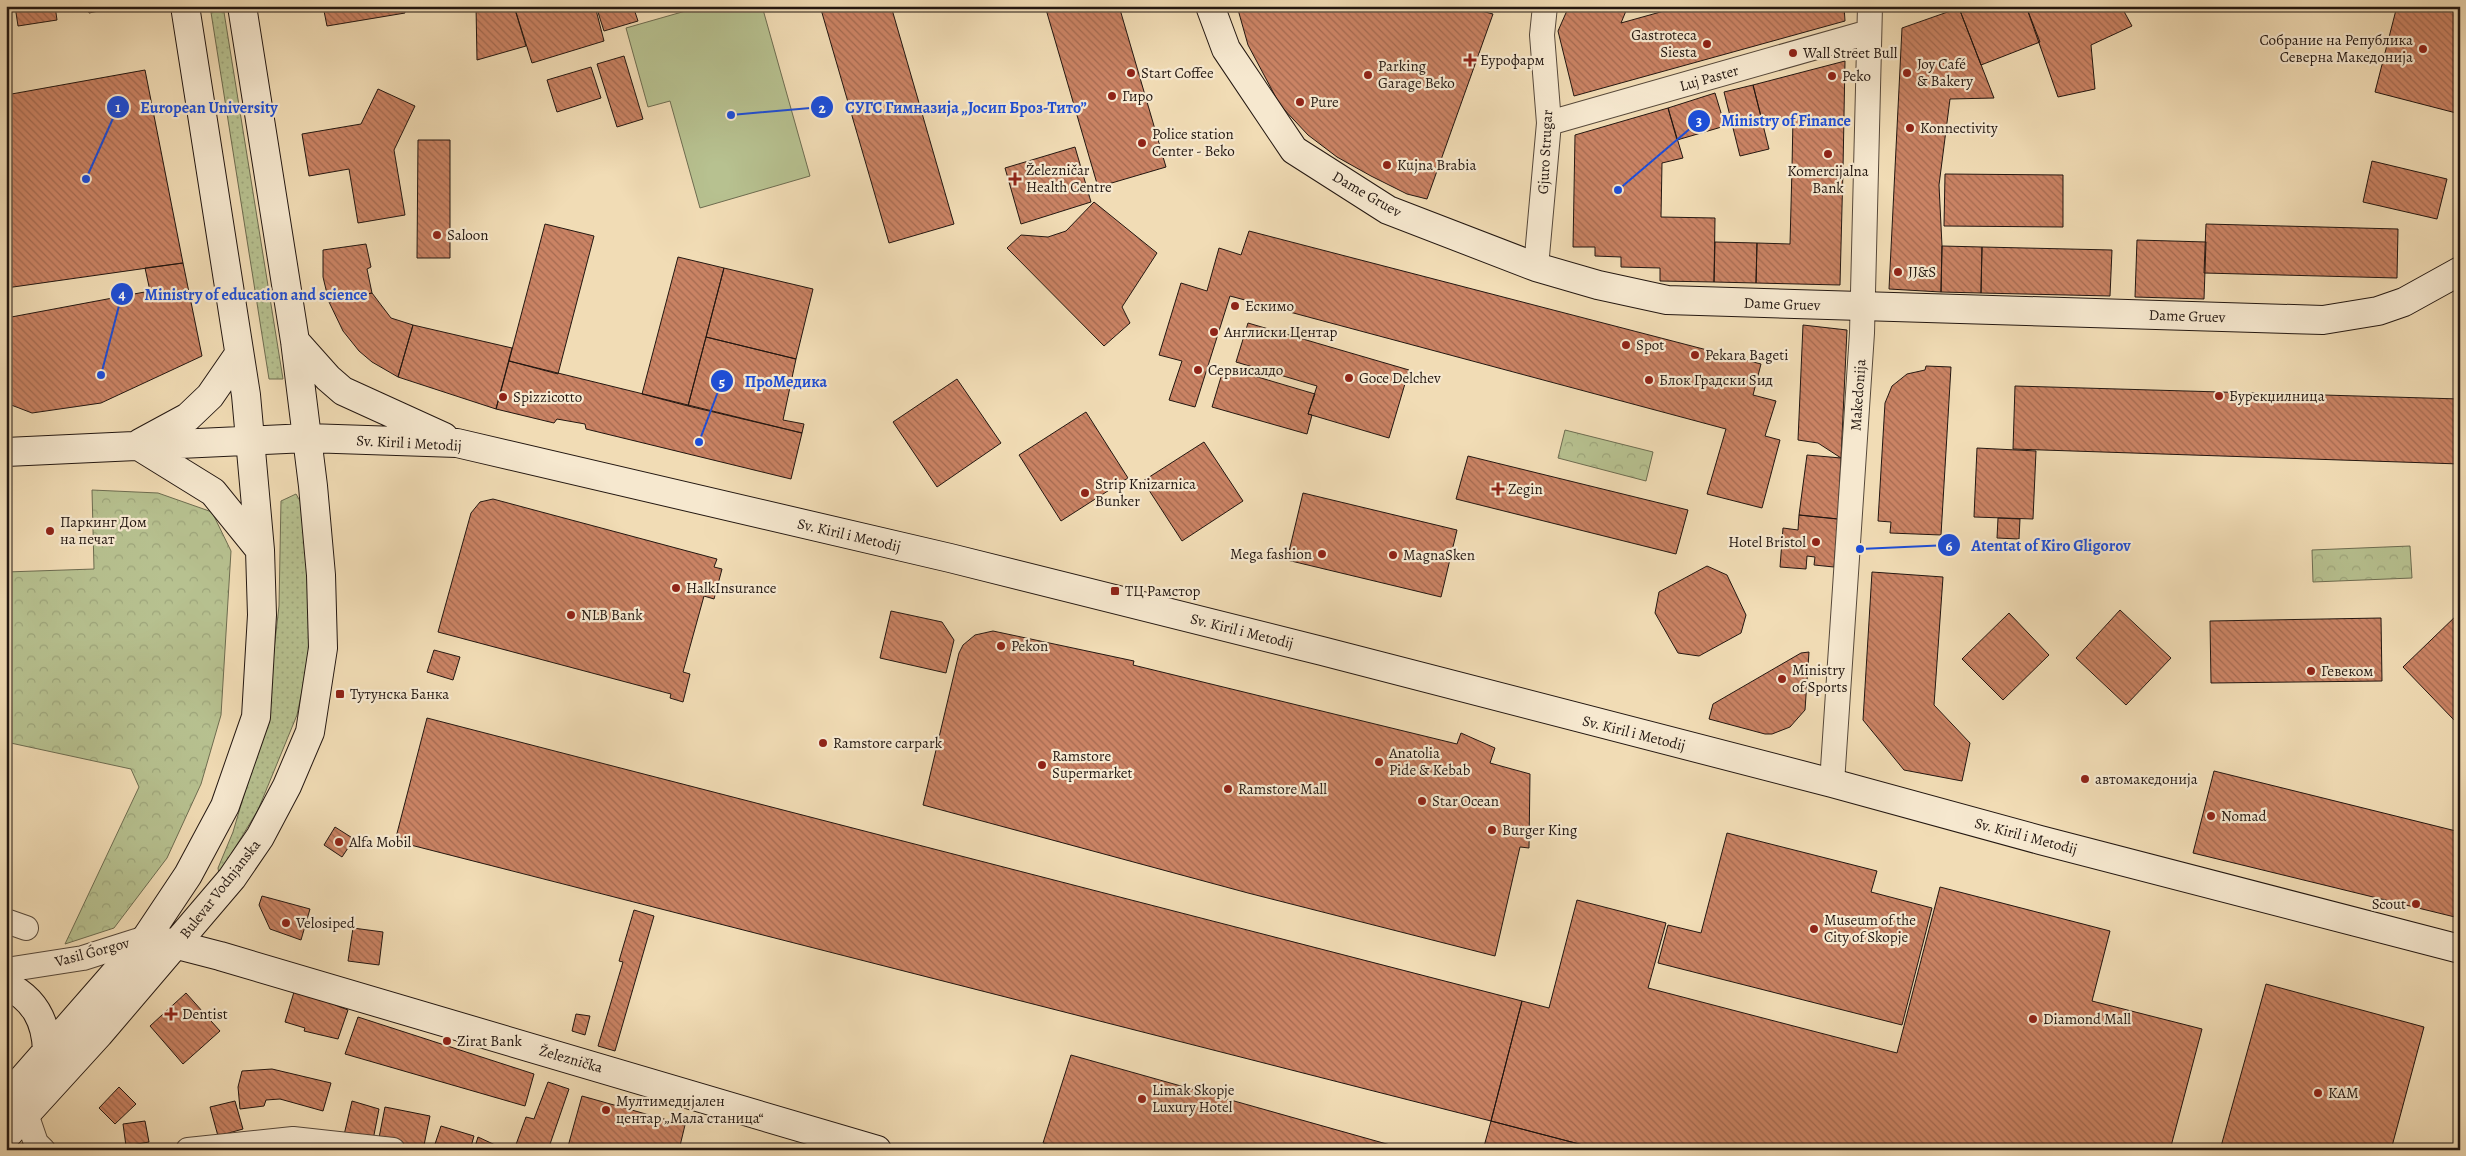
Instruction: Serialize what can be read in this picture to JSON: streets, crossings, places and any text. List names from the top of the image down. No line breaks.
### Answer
{"streets":{"street":["Luj Paster","Gjuro Strugar","Dame Gruev","Makedonija","Sv. Kiril i Metodij","Bulevar Vodnjanska","Vasil Ǵorgov","Železnička"]},"crossings":[["Luj Paster","Gjuro Strugar"],["Luj Paster","Makedonija"],["Gjuro Strugar","Dame Gruev"],["Dame Gruev","Makedonija"],["Makedonija","Sv. Kiril i Metodij"],["Sv. Kiril i Metodij","Bulevar Vodnjanska"],["Bulevar Vodnjanska","Vasil Ǵorgov"],["Bulevar Vodnjanska","Železnička"],["Vasil Ǵorgov","Železnička"]],"places":{"other":["Gastroteca Siesta","Собрание на Република Северна Македонија","Wall Street Bull","Start Coffee","Joy Café & Bakery","Parking Garage Beko","Peko","Гиро","Pure","СУГС Гимназија „Јосип Броз-Тито”","Konnectivity","Police station Center - Beko","Komercijalna Bank","Kujna Brabia","European University","Ministry of Finance","Saloon","JJ&S","Ескимо","Англиски Центар","Spot","Pekara Bageti","Сервисалдо","Ministry of education and science","Goce Delchev","Блок Градски Sид","Бурекџилница","Spizzicotto","ПроМедика","Strip Knizarnica Bunker","Паркинг Дом на печат","Hotel Bristol","Atentat of Kiro Gligorov","Mega fashion","MagnaSken","HalkInsurance","NLB Bank","Pekon","Гевеком","Ministry of Sports","Ramstore carpark","Anatolia Pide & Kebab","Ramstore Supermarket","автомакедонија","Ramstore Mall","Star Ocean","Nomad","Burger King","Alfa Mobil","Scout","Velosiped","Museum of the City of Skopje","Diamond Mall","Zirat Bank","KAM","Limak Skopje Luxury Hotel","Мултимедијален центар „Мала станица“"],"health":["Еурофарм","Železničar Health Centre","Zegin","Dentist"],"transit":["ТЦ Рамстор","Тутунска Банка"]}}
